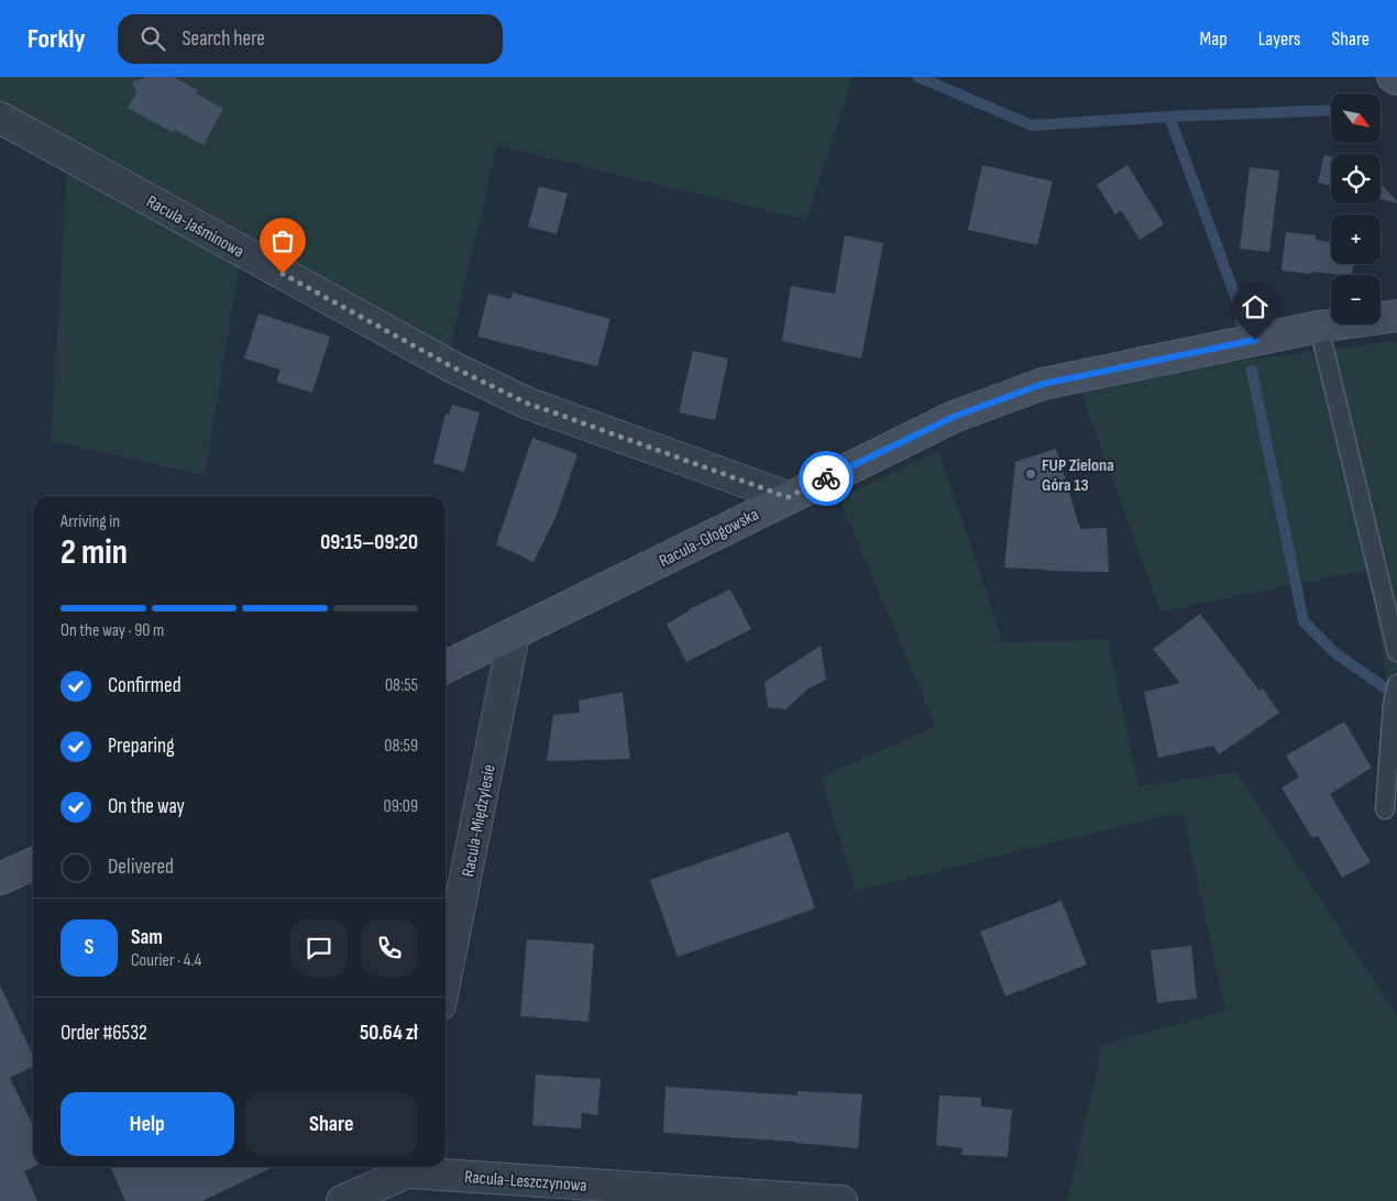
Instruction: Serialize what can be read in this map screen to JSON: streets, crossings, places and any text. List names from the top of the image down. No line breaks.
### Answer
{"streets":{"street":["Racula-Jaśminowa","Racula-Głogowska","Racula-Międzylesie","Racula-Leszczynowa"]},"crossings":[["Racula-Jaśminowa","Racula-Głogowska"],["Racula-Głogowska","Racula-Międzylesie"]],"places":["FUP Zielona Góra 13"],"north":"bottom right","page":{"header":"Forkly","search":"Search here","nav":["Map","Layers","Share"],"map_buttons":["+","−"],"heading":["2 min","Arriving in","09:15–09:20"],"panel":["Sam","Courier · 4.4","Order #6532","50.64 zł"],"bar":"On the way · 90 m","list":[["Confirmed","08:55"],["Preparing","08:59"],["On the way","09:09"],"Delivered"],"round":"S","buttons":["Help","Share"]}}
